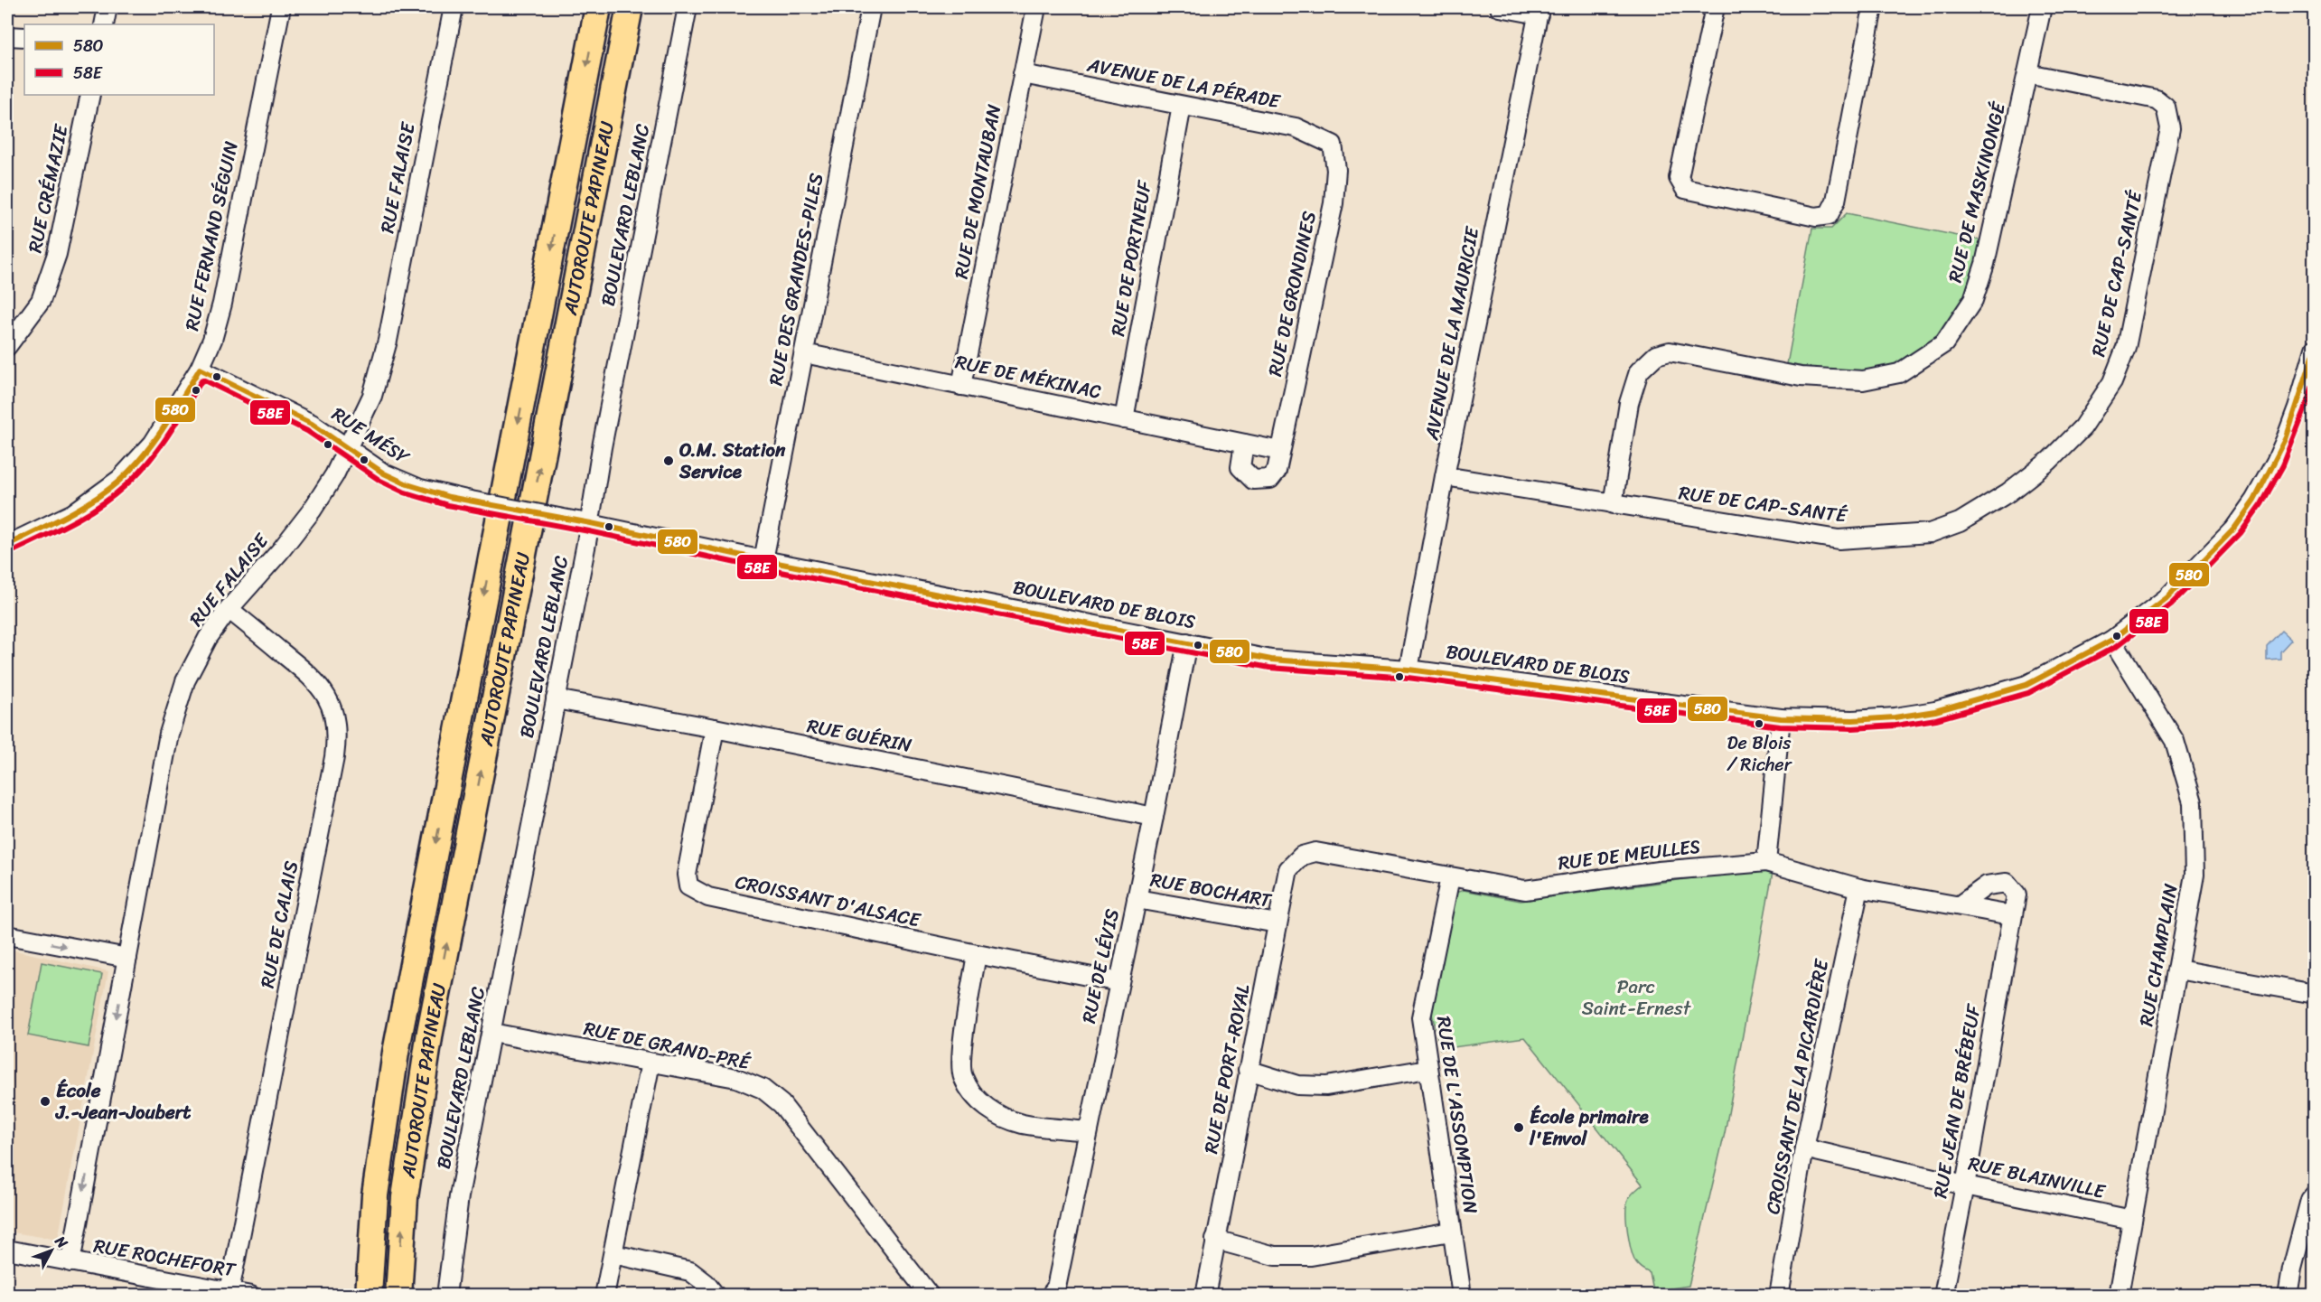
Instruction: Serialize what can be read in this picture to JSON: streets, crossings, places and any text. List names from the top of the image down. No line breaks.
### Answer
{"streets":{"highway":["AUTOROUTE PAPINEAU"],"street":["AVENUE DE LA PÉRADE","RUE FALAISE","RUE CRÉMAZIE","RUE DE MONTAUBAN","RUE DE MASKINONGÉ","BOULEVARD LEBLANC","RUE FERNAND SÉGUIN","RUE DE PORTNEUF","RUE DE CAP-SANTÉ","RUE DES GRANDES-PILES","RUE DE GRONDINES","AVENUE DE LA MAURICIE","RUE DE MÉKINAC","RUE MÉSY","BOULEVARD DE BLOIS","RUE GUÉRIN","RUE DE MEULLES","RUE BOCHART","CROISSANT D'ALSACE","RUE DE CALAIS","RUE CHAMPLAIN","RUE DE LÉVIS","RUE DE GRAND-PRÉ","RUE DE PORT-ROYAL","CROISSANT DE LA PICARDIÈRE","RUE JEAN DE BRÉBEUF","RUE DE L'ASSOMPTION","RUE BLAINVILLE","RUE ROCHEFORT"]},"crossings":[["AVENUE DE LA PÉRADE","RUE DE MONTAUBAN"],["AVENUE DE LA PÉRADE","RUE DE PORTNEUF"],["AVENUE DE LA PÉRADE","RUE DE GRONDINES"],["RUE FALAISE","RUE MÉSY"],["RUE FALAISE","RUE DE CALAIS"],["RUE FALAISE","RUE ROCHEFORT"],["RUE DE MONTAUBAN","RUE DE MÉKINAC"],["RUE DE MASKINONGÉ","RUE DE CAP-SANTÉ"],["BOULEVARD LEBLANC","RUE MÉSY"],["BOULEVARD LEBLANC","BOULEVARD DE BLOIS"],["BOULEVARD LEBLANC","RUE GUÉRIN"],["BOULEVARD LEBLANC","RUE DE GRAND-PRÉ"],["RUE FERNAND SÉGUIN","RUE MÉSY"],["RUE DE PORTNEUF","RUE DE MÉKINAC"],["RUE DE CAP-SANTÉ","AVENUE DE LA MAURICIE"],["RUE DES GRANDES-PILES","RUE DE MÉKINAC"],["RUE DES GRANDES-PILES","BOULEVARD DE BLOIS"],["RUE DE GRONDINES","RUE DE MÉKINAC"],["AVENUE DE LA MAURICIE","BOULEVARD DE BLOIS"],["RUE MÉSY","BOULEVARD DE BLOIS"],["BOULEVARD DE BLOIS","RUE CHAMPLAIN"],["BOULEVARD DE BLOIS","RUE DE LÉVIS"],["RUE GUÉRIN","CROISSANT D'ALSACE"],["RUE GUÉRIN","RUE DE LÉVIS"],["RUE DE MEULLES","RUE DE PORT-ROYAL"],["RUE DE MEULLES","CROISSANT DE LA PICARDIÈRE"],["RUE DE MEULLES","RUE JEAN DE BRÉBEUF"],["RUE DE MEULLES","RUE DE L'ASSOMPTION"],["RUE BOCHART","RUE DE LÉVIS"],["RUE BOCHART","RUE DE PORT-ROYAL"],["CROISSANT D'ALSACE","RUE DE LÉVIS"],["RUE DE CALAIS","RUE ROCHEFORT"],["RUE CHAMPLAIN","RUE BLAINVILLE"],["CROISSANT DE LA PICARDIÈRE","RUE BLAINVILLE"],["RUE JEAN DE BRÉBEUF","RUE BLAINVILLE"]],"parks":["Parc Saint-Ernest"],"places":["O.M. Station Service","De Blois / Richer","École J.-Jean-Joubert","École primaire l'Envol"],"lines":["transit line 58O","transit line 58E"],"legend":["58O","58E"],"north":"top right"}
